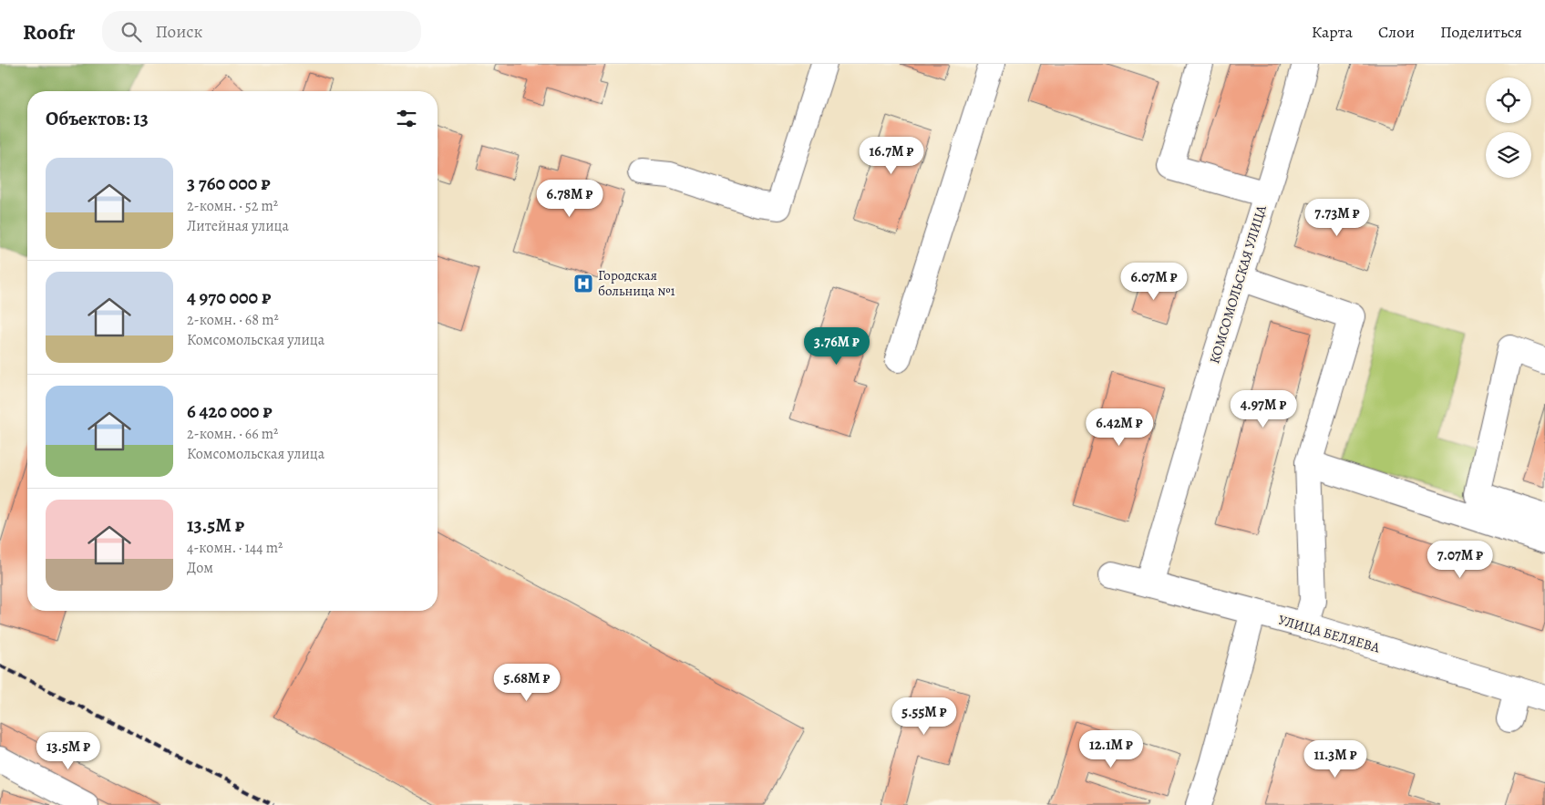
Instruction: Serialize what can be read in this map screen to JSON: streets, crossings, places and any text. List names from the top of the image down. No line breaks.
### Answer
{"streets":{"street":["КОМСОМОЛЬСКАЯ УЛИЦА","УЛИЦА БЕЛЯЕВА"]},"crossings":[["КОМСОМОЛЬСКАЯ УЛИЦА","УЛИЦА БЕЛЯЕВА"]],"places":{"hospital":["Городская больница №1"]},"page":{"header":"Roofr","search":"Поиск","nav":["Карта","Слои","Поделиться"],"heading":"Объектов: 13","price":["16.7M ₽","6.78M ₽","7.73M ₽","6.07M ₽","3.76M ₽","4.97M ₽","6.42M ₽","7.07M ₽","5.68M ₽","5.55M ₽","12.1M ₽","13.5M ₽","11.3M ₽"],"list":[{"name":"3 760 000 ₽","note":"2-комн. · 52 m² · Литейная улица"},{"name":"4 970 000 ₽","note":"2-комн. · 68 m² · Комсомольская улица"},{"name":"6 420 000 ₽","note":"2-комн. · 66 m² · Комсомольская улица"},{"name":"13.5M ₽","note":"4-комн. · 144 m² · Дом"}]}}
